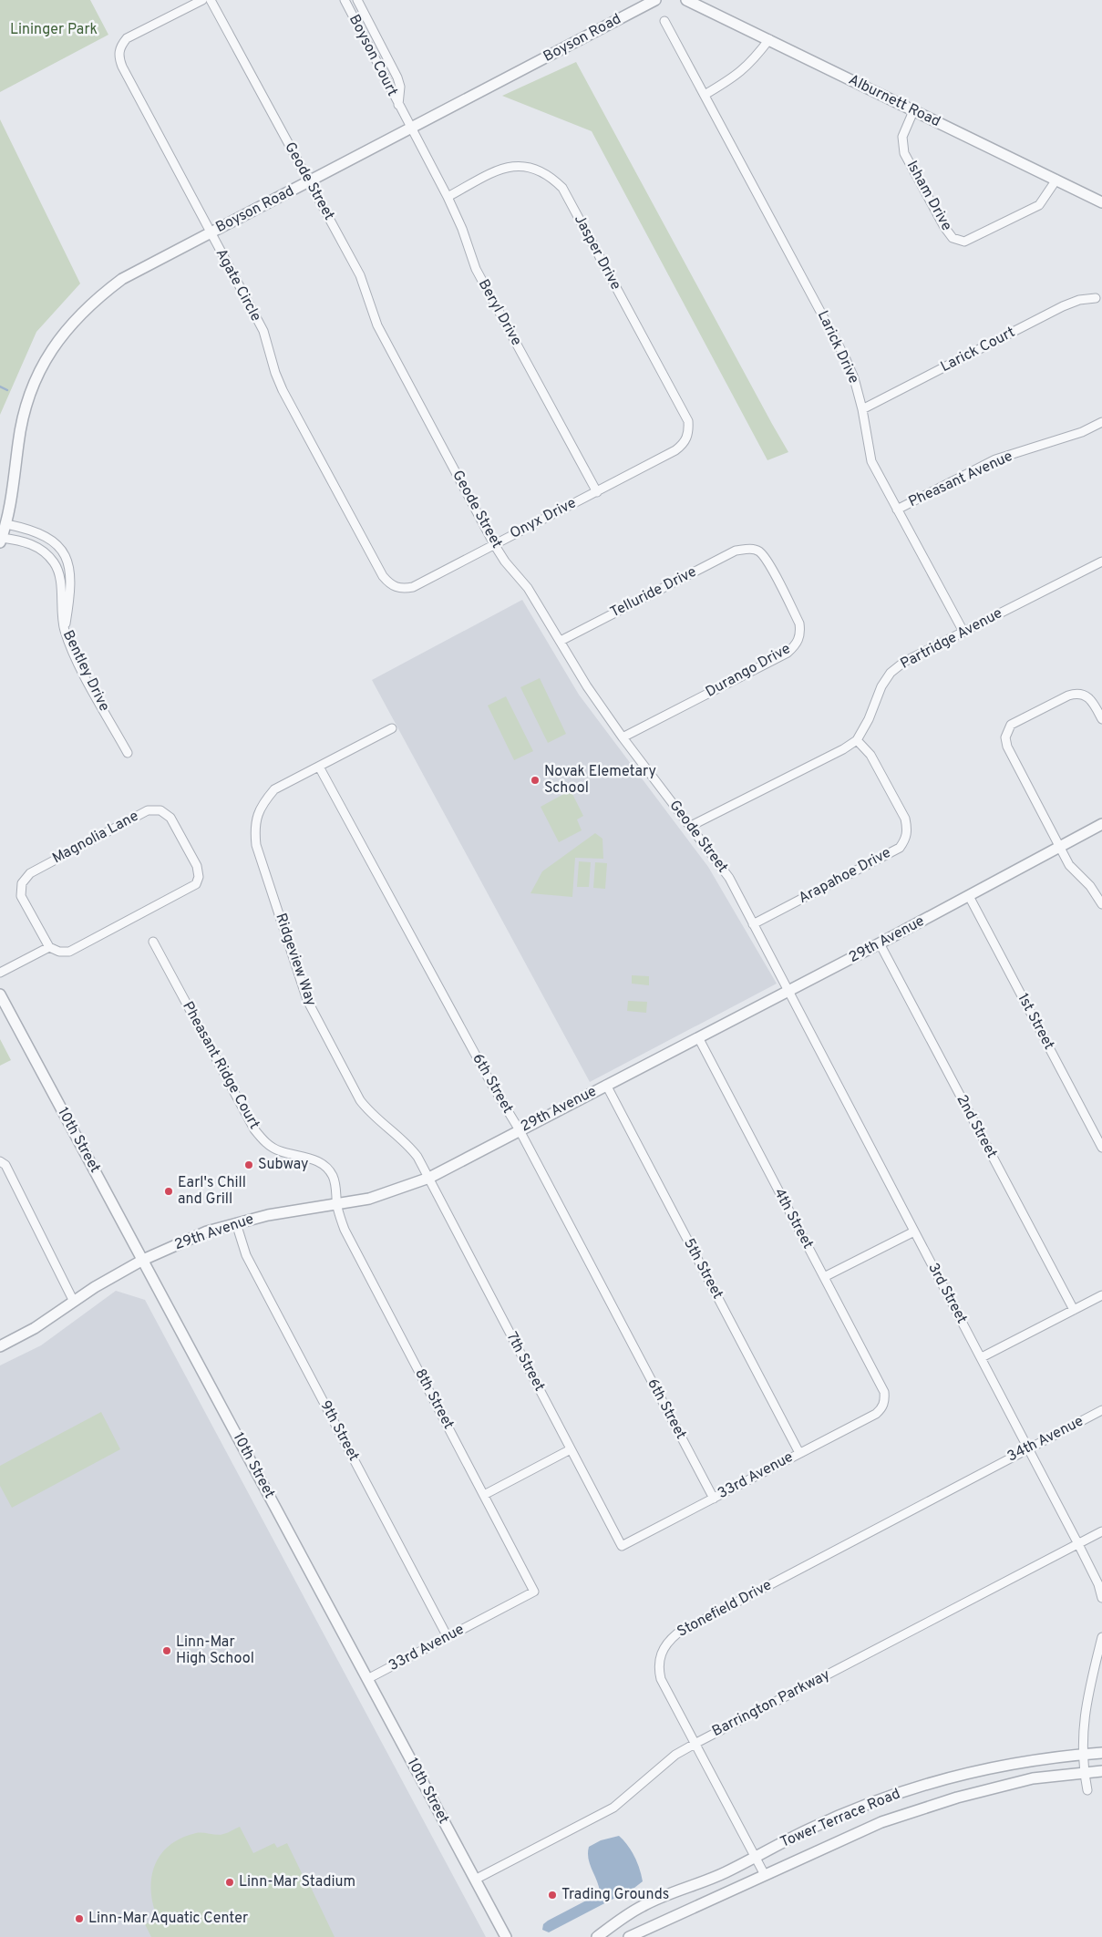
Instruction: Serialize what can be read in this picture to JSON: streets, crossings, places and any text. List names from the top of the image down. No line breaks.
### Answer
{"streets":{"street":["Boyson Road","Boyson Court","Alburnett Road","Geode Street","Isham Drive","Jasper Drive","Agate Circle","Beryl Drive","Larick Drive","Larick Court","Pheasant Avenue","Onyx Drive","Telluride Drive","Partridge Avenue","Bentley Drive","Durango Drive","Magnolia Lane","Arapahoe Drive","29th Avenue","Ridgeview Way","1st Street","Pheasant Ridge Court","6th Street","2nd Street","10th Street","4th Street","5th Street","3rd Street","7th Street","8th Street","9th Street","34th Avenue","33rd Avenue","Stonefield Drive","Barrington Parkway","Tower Terrace Road"]},"crossings":[["Boyson Road","Geode Street"],["Boyson Road","Agate Circle"],["Boyson Road","Beryl Drive"],["Boyson Road","Bentley Drive"],["Boyson Court","Beryl Drive"],["Alburnett Road","Isham Drive"],["Geode Street","Onyx Drive"],["Geode Street","Telluride Drive"],["Geode Street","Partridge Avenue"],["Geode Street","Durango Drive"],["Geode Street","Arapahoe Drive"],["Geode Street","29th Avenue"],["Geode Street","3rd Street"],["Jasper Drive","Beryl Drive"],["Jasper Drive","Onyx Drive"],["Agate Circle","Onyx Drive"],["Beryl Drive","Onyx Drive"],["Larick Drive","Larick Court"],["Larick Drive","Pheasant Avenue"],["Larick Drive","Partridge Avenue"],["Telluride Drive","Durango Drive"],["Partridge Avenue","Arapahoe Drive"],["29th Avenue","Ridgeview Way"],["29th Avenue","1st Street"],["29th Avenue","Pheasant Ridge Court"],["29th Avenue","6th Street"],["29th Avenue","2nd Street"],["29th Avenue","10th Street"],["29th Avenue","4th Street"],["29th Avenue","5th Street"],["29th Avenue","3rd Street"],["29th Avenue","7th Street"],["29th Avenue","8th Street"],["29th Avenue","9th Street"],["Ridgeview Way","6th Street"],["Ridgeview Way","7th Street"],["Pheasant Ridge Court","8th Street"],["6th Street","33rd Avenue"],["10th Street","33rd Avenue"],["10th Street","Barrington Parkway"],["4th Street","33rd Avenue"],["5th Street","33rd Avenue"],["3rd Street","34th Avenue"],["3rd Street","Barrington Parkway"],["7th Street","33rd Avenue"],["8th Street","33rd Avenue"],["9th Street","33rd Avenue"],["34th Avenue","Stonefield Drive"],["Stonefield Drive","Barrington Parkway"],["Stonefield Drive","Tower Terrace Road"]],"parks":["Lininger Park"],"places":["Novak Elemetary School","Subway","Earl's Chill and Grill","Linn-Mar High School","Linn-Mar Stadium","Trading Grounds","Linn-Mar Aquatic Center"]}
